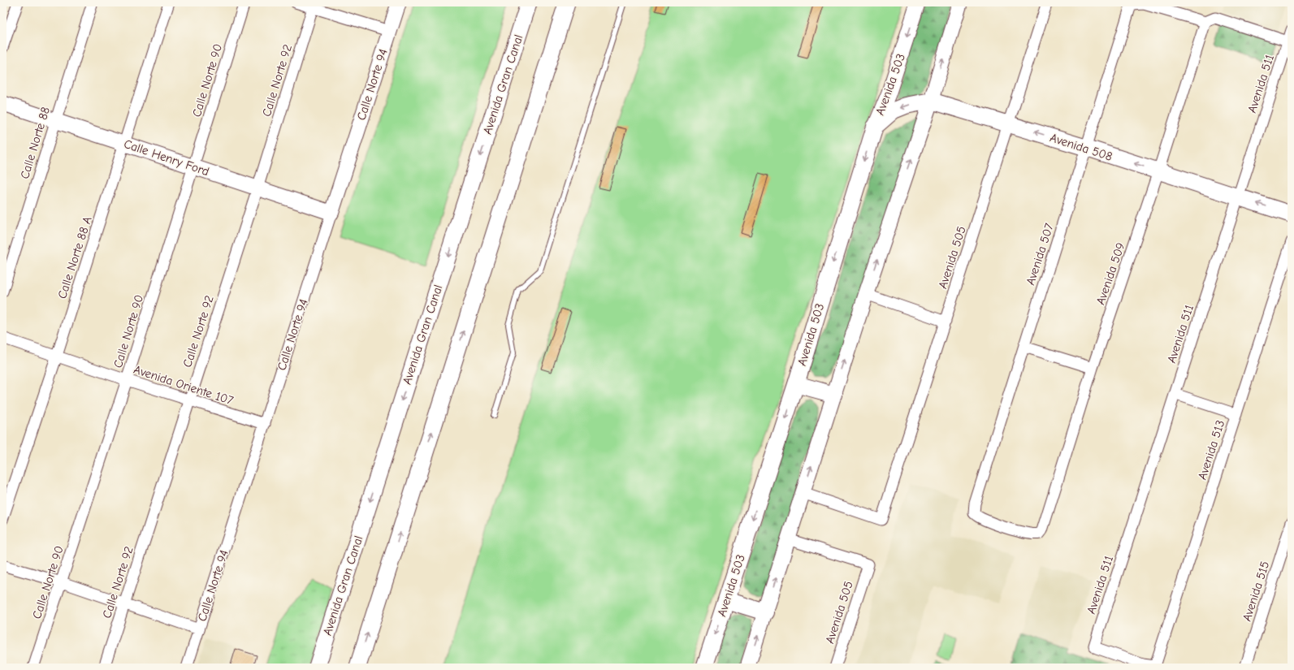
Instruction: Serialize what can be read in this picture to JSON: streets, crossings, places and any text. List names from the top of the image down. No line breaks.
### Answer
{"streets":{"main road":["Avenida Gran Canal","Avenida 503","Avenida 508"],"street":["Calle Norte 90","Calle Norte 92","Avenida 511","Calle Norte 94","Calle Norte 88","Calle Henry Ford","Avenida 507","Calle Norte 88 A","Avenida 505","Avenida 509","Avenida Oriente 107","Avenida 513","Avenida 515"]},"crossings":[["Calle Norte 90","Calle Henry Ford"],["Calle Norte 90","Avenida Oriente 107"],["Calle Norte 92","Calle Henry Ford"],["Calle Norte 92","Avenida Oriente 107"],["Avenida 511","Avenida 508"],["Avenida 511","Avenida 513"],["Calle Norte 94","Calle Henry Ford"],["Calle Norte 94","Avenida Oriente 107"],["Avenida 503","Avenida 508"],["Calle Norte 88","Calle Henry Ford"],["Avenida 508","Avenida 507"],["Avenida 508","Avenida 505"],["Avenida 508","Avenida 509"],["Calle Henry Ford","Calle Norte 88 A"],["Avenida 507","Avenida 509"],["Calle Norte 88 A","Avenida Oriente 107"]],"one_way":["Avenida 508"]}
